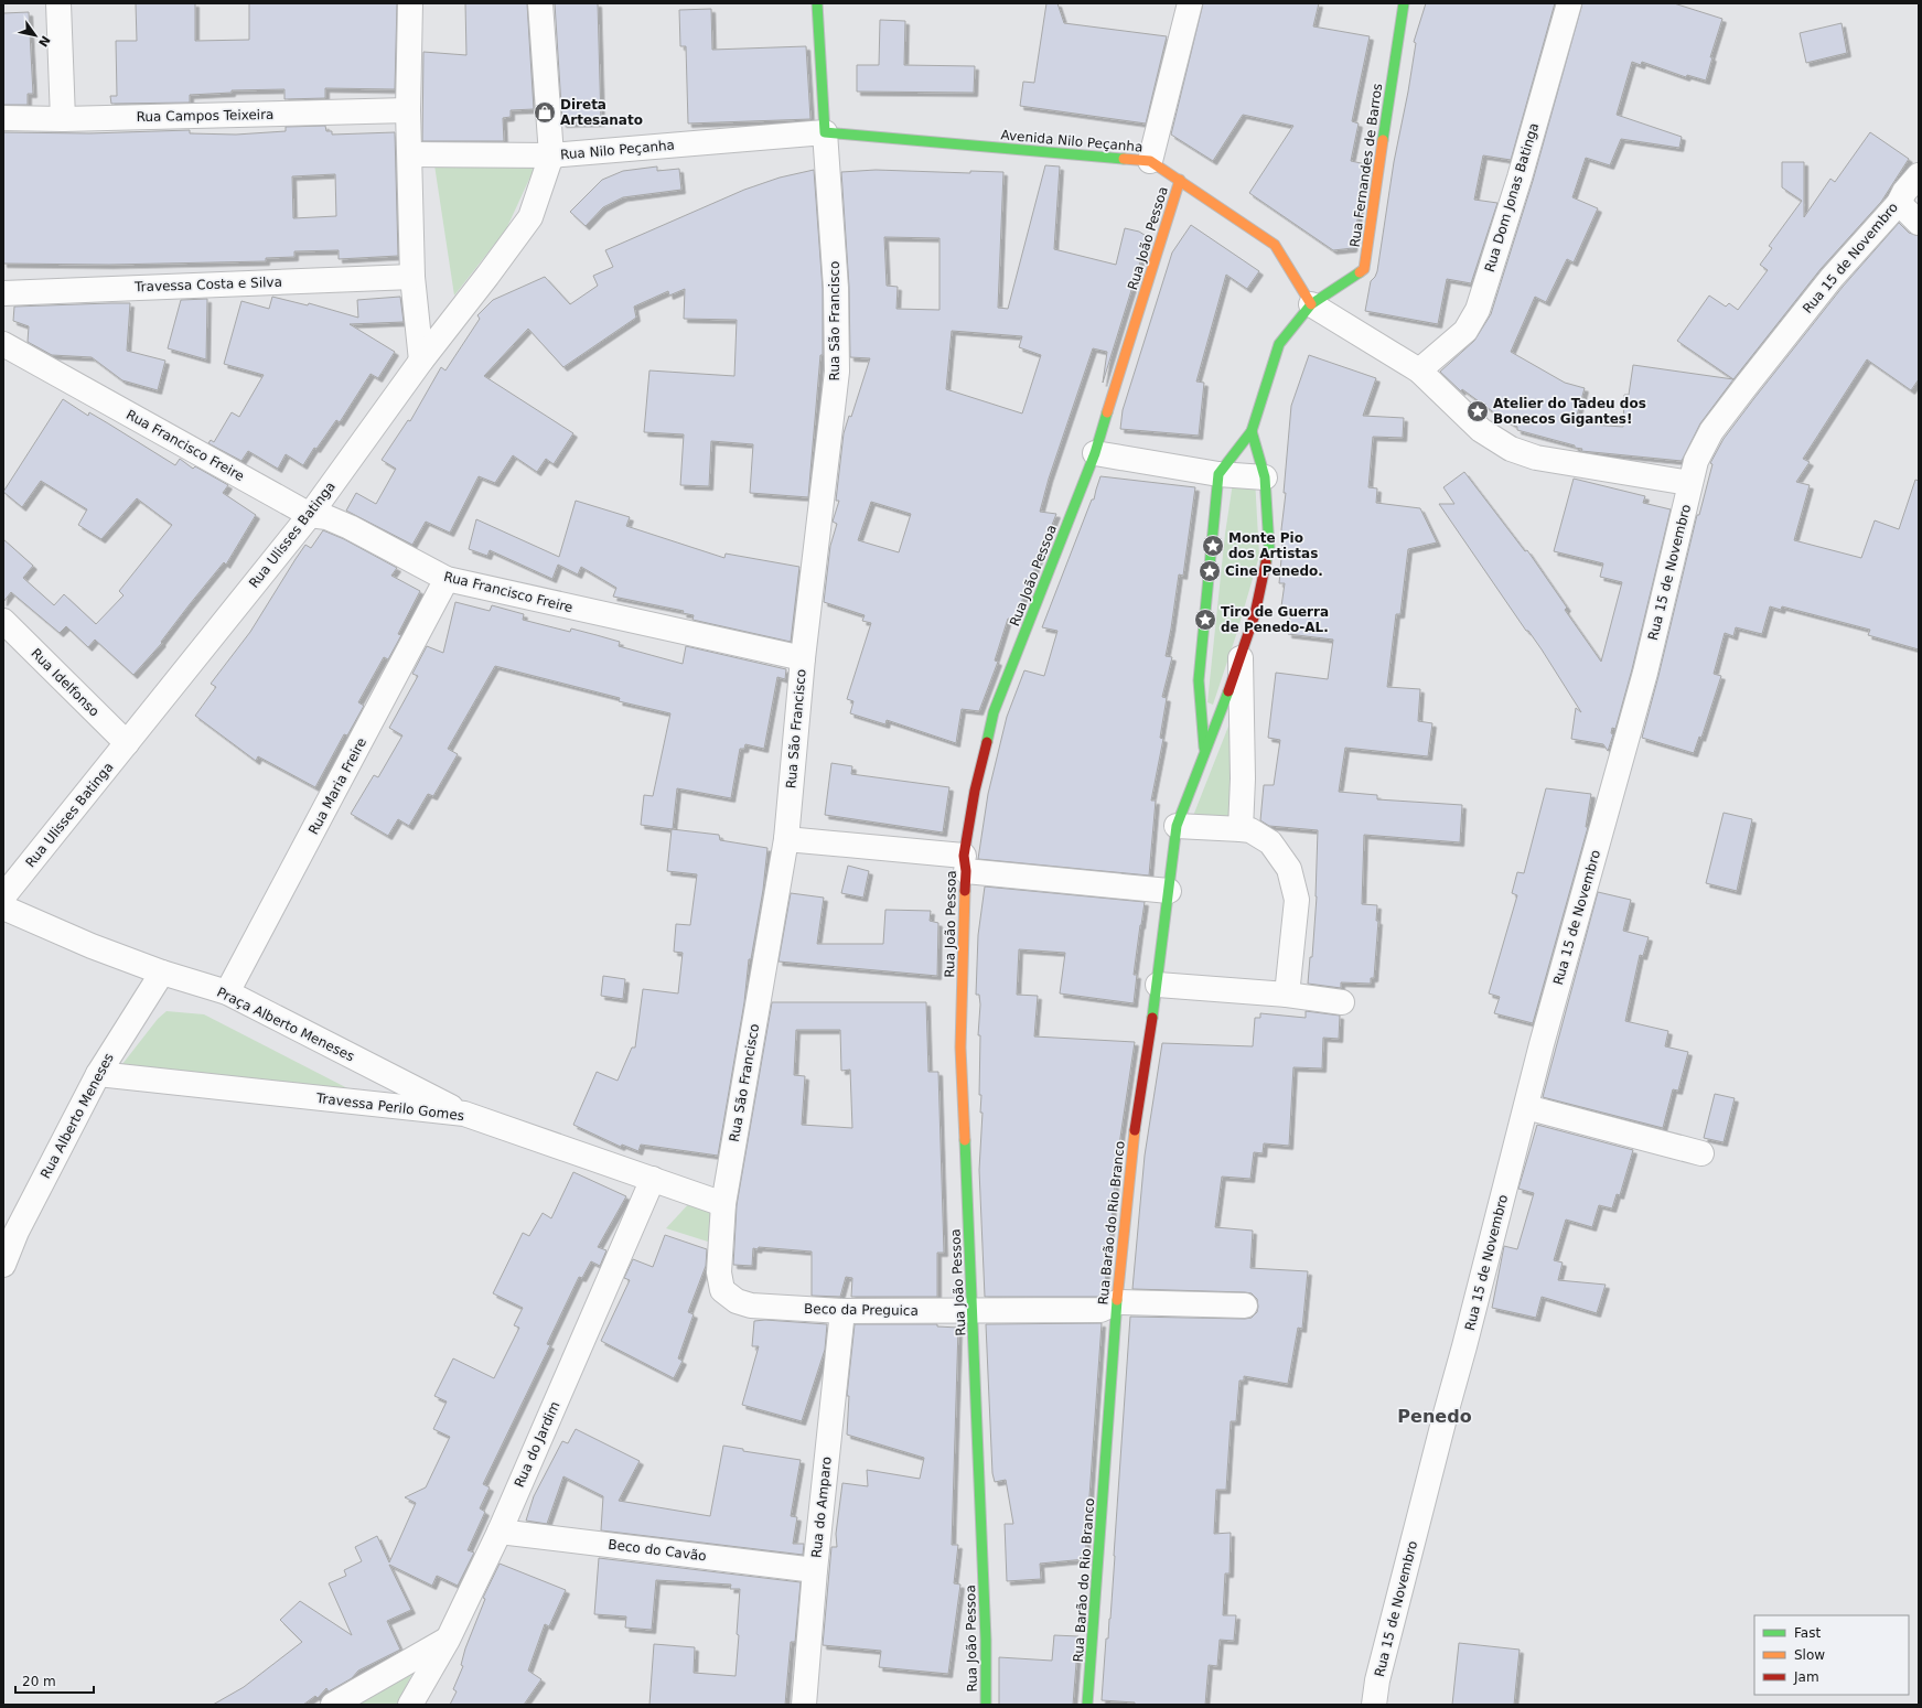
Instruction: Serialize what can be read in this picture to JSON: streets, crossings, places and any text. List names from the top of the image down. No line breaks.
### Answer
{"streets":{"main road":["Avenida Nilo Peçanha","Rua Fernandes de Barros","Rua João Pessoa","Rua Barão do Rio Branco"],"street":["Rua Campos Teixeira","Rua Nilo Peçanha","Rua Dom Jonas Batinga","Rua 15 de Novembro","Travessa Costa e Silva","Rua São Francisco","Rua Francisco Freire","Rua Ulisses Batinga","Rua Idelfonso","Rua Maria Freire","Praça Alberto Meneses","Travessa Perilo Gomes","Rua Alberto Meneses","Beco da Preguica","Rua do Jardim","Rua do Amparo","Beco do Cavão"]},"crossings":[["Avenida Nilo Peçanha","Rua Nilo Peçanha"],["Avenida Nilo Peçanha","Rua Fernandes de Barros"],["Avenida Nilo Peçanha","Rua João Pessoa"],["Avenida Nilo Peçanha","Rua São Francisco"],["Rua Nilo Peçanha","Rua São Francisco"],["Rua Nilo Peçanha","Rua Ulisses Batinga"],["Rua João Pessoa","Beco da Preguica"],["Rua São Francisco","Rua Francisco Freire"],["Rua São Francisco","Travessa Perilo Gomes"],["Rua São Francisco","Beco da Preguica"],["Rua Francisco Freire","Rua Ulisses Batinga"],["Rua Francisco Freire","Rua Maria Freire"],["Rua Ulisses Batinga","Rua Idelfonso"],["Rua Maria Freire","Praça Alberto Meneses"],["Praça Alberto Meneses","Travessa Perilo Gomes"],["Praça Alberto Meneses","Rua Alberto Meneses"],["Travessa Perilo Gomes","Rua Alberto Meneses"],["Travessa Perilo Gomes","Rua do Jardim"],["Rua Barão do Rio Branco","Beco da Preguica"],["Beco da Preguica","Rua do Amparo"],["Rua do Jardim","Beco do Cavão"],["Rua do Amparo","Beco do Cavão"]],"districts":["Penedo"],"places":{"shop":["Direta Artesanato"],"place":["Atelier do Tadeu dos Bonecos Gigantes!","Monte Pio dos Artistas","Cine Penedo.","Tiro de Guerra de Penedo-AL."]},"legend":["Fast","Slow","Jam"],"scale_bar":"20 m","north":"bottom right"}
